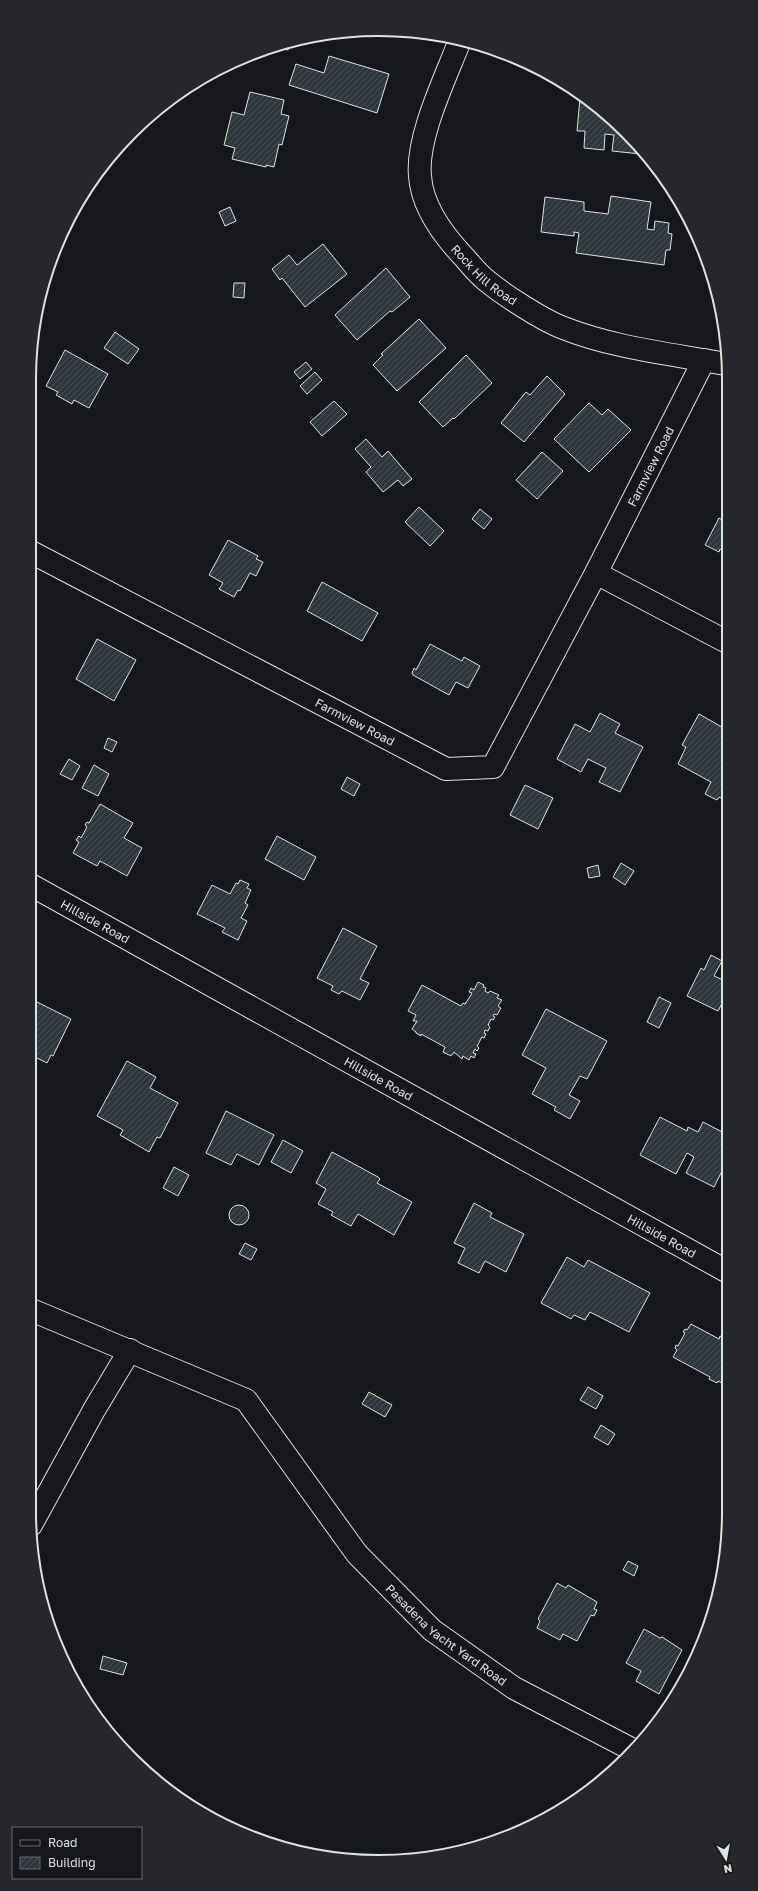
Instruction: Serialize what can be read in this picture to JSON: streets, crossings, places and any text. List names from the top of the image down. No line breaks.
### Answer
{"streets":{"street":["Rock Hill Road","Farmview Road","Hillside Road","Pasadena Yacht Yard Road"]},"crossings":[["Rock Hill Road","Farmview Road"]],"legend":["Road","Building"],"north":"bottom"}
